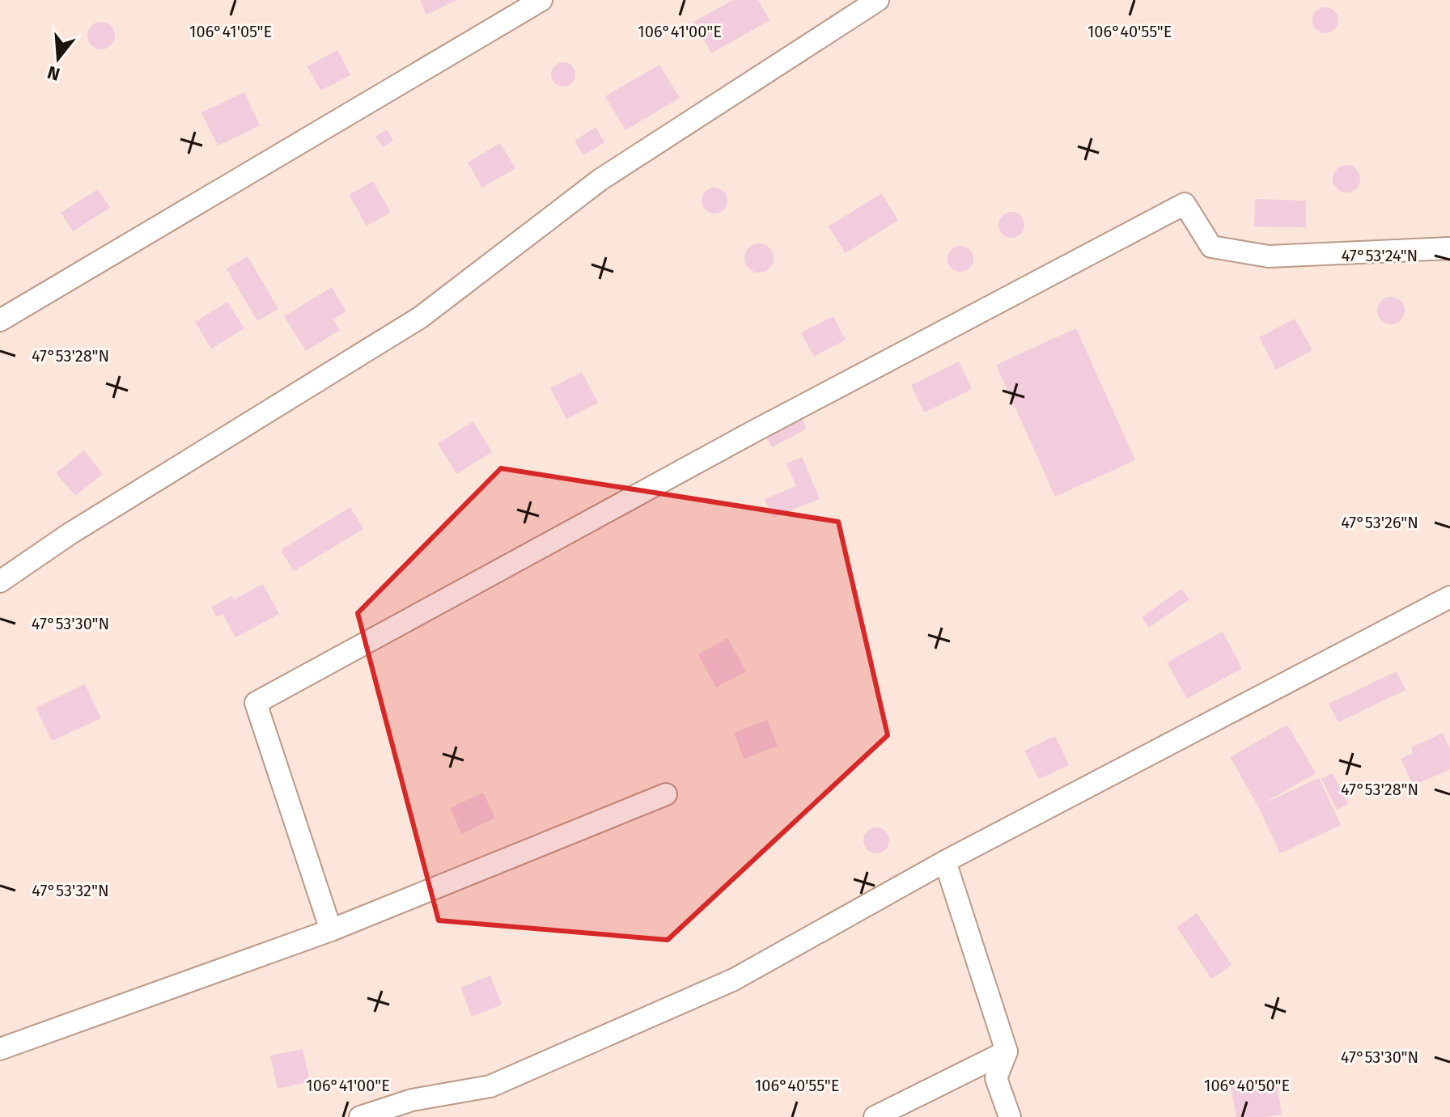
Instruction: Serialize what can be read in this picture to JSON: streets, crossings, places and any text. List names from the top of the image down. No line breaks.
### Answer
{"north":"bottom","coordinates":["106°41'05\"E","106°41'00\"E","106°40'55\"E","47°53'24\"N","47°53'28\"N","47°53'26\"N","47°53'30\"N","47°53'32\"N","106°40'50\"E"]}
